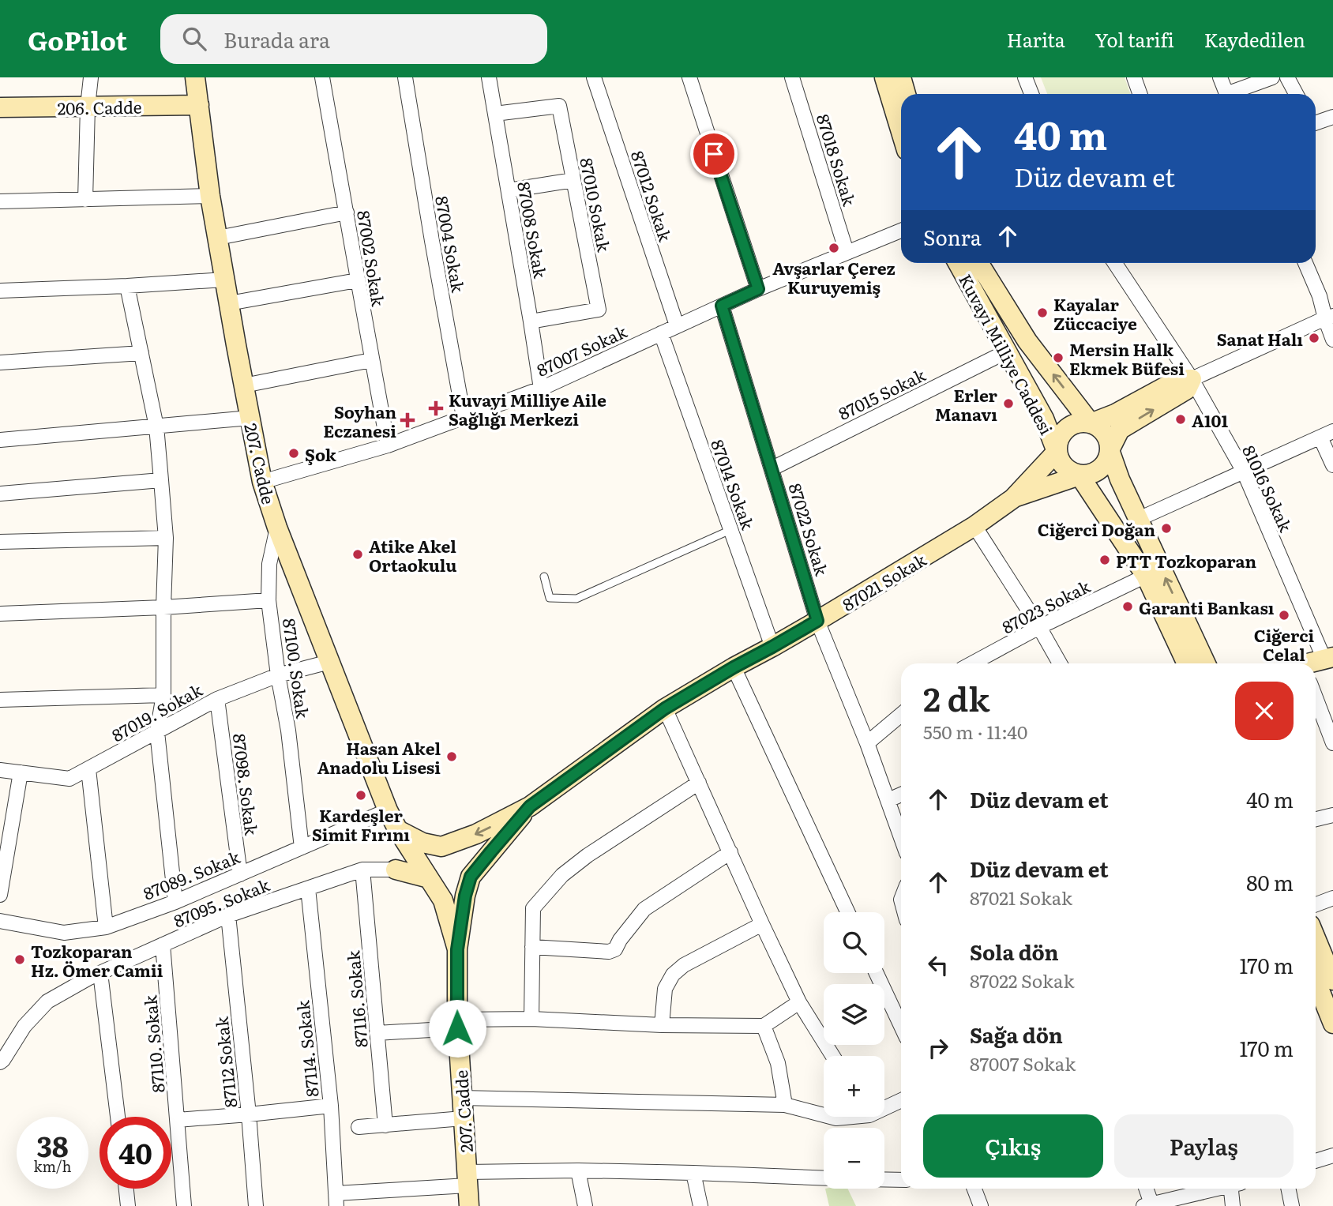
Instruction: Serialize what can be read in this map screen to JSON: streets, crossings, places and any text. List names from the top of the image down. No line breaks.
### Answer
{"streets":{"street":["206. Cadde","87018 Sokak","87012 Sokak","87010 Sokak","87008 Sokak","87004 Sokak","87002 Sokak","87007 Sokak","Kuvayi Milliye Caddesi","87015 Sokak","207. Cadde","87014 Sokak","81016 Sokak","87022 Sokak","87021 Sokak","87023 Sokak","87100. Sokak","87019. Sokak","87098. Sokak","87089. Sokak","87095. Sokak","87116. Sokak","87110. Sokak","87114. Sokak","87112 Sokak"]},"crossings":[["206. Cadde","207. Cadde"],["87018 Sokak","87007 Sokak"],["87012 Sokak","87007 Sokak"],["87010 Sokak","87008 Sokak"],["87008 Sokak","87007 Sokak"],["87004 Sokak","87007 Sokak"],["87002 Sokak","87007 Sokak"],["87007 Sokak","207. Cadde"],["87007 Sokak","87014 Sokak"],["87007 Sokak","87022 Sokak"],["Kuvayi Milliye Caddesi","87015 Sokak"],["Kuvayi Milliye Caddesi","87021 Sokak"],["87015 Sokak","87022 Sokak"],["207. Cadde","87100. Sokak"],["207. Cadde","87019. Sokak"],["207. Cadde","87089. Sokak"],["87014 Sokak","87021 Sokak"],["87022 Sokak","87021 Sokak"],["87100. Sokak","87019. Sokak"],["87100. Sokak","87089. Sokak"],["87019. Sokak","87098. Sokak"],["87098. Sokak","87089. Sokak"],["87095. Sokak","87116. Sokak"],["87095. Sokak","87110. Sokak"],["87095. Sokak","87114. Sokak"],["87095. Sokak","87112 Sokak"]],"places":{"other":["Avşarlar Çerez Kuruyemiş","Kayalar Züccaciye","Sanat Halı","Mersin Halk Ekmek Büfesi","Erler Manavı","A101","Şok","Ciğerci Doğan","Atike Akel Ortaokulu","PTT Tozkoparan","Garanti Bankası","Ciğerci Celal","Hasan Akel Anadolu Lisesi","Kardeşler Simit Fırını","Tozkoparan Hz. Ömer Camii"],"health":["Kuvayi Milliye Aile Sağlığı Merkezi","Soyhan Eczanesi"]},"page":{"header":"GoPilot","search":"Burada ara","nav":["Harita","Yol tarifi","Kaydedilen"],"turn":["40 m","Düz devam et"],"then":"Sonra","heading":["2 dk","550 m · 11:40"],"list":[{"name":"Düz devam et","value":"40 m"},{"name":"Düz devam et","note":"87021 Sokak","value":"80 m"},{"name":"Sola dön","note":"87022 Sokak","value":"170 m"},{"name":"Sağa dön","note":"87007 Sokak","value":"170 m"}],"map_buttons":["+","−"],"buttons":["Çıkış","Paylaş"],"speed":"38 km/h","limit":"40"}}
